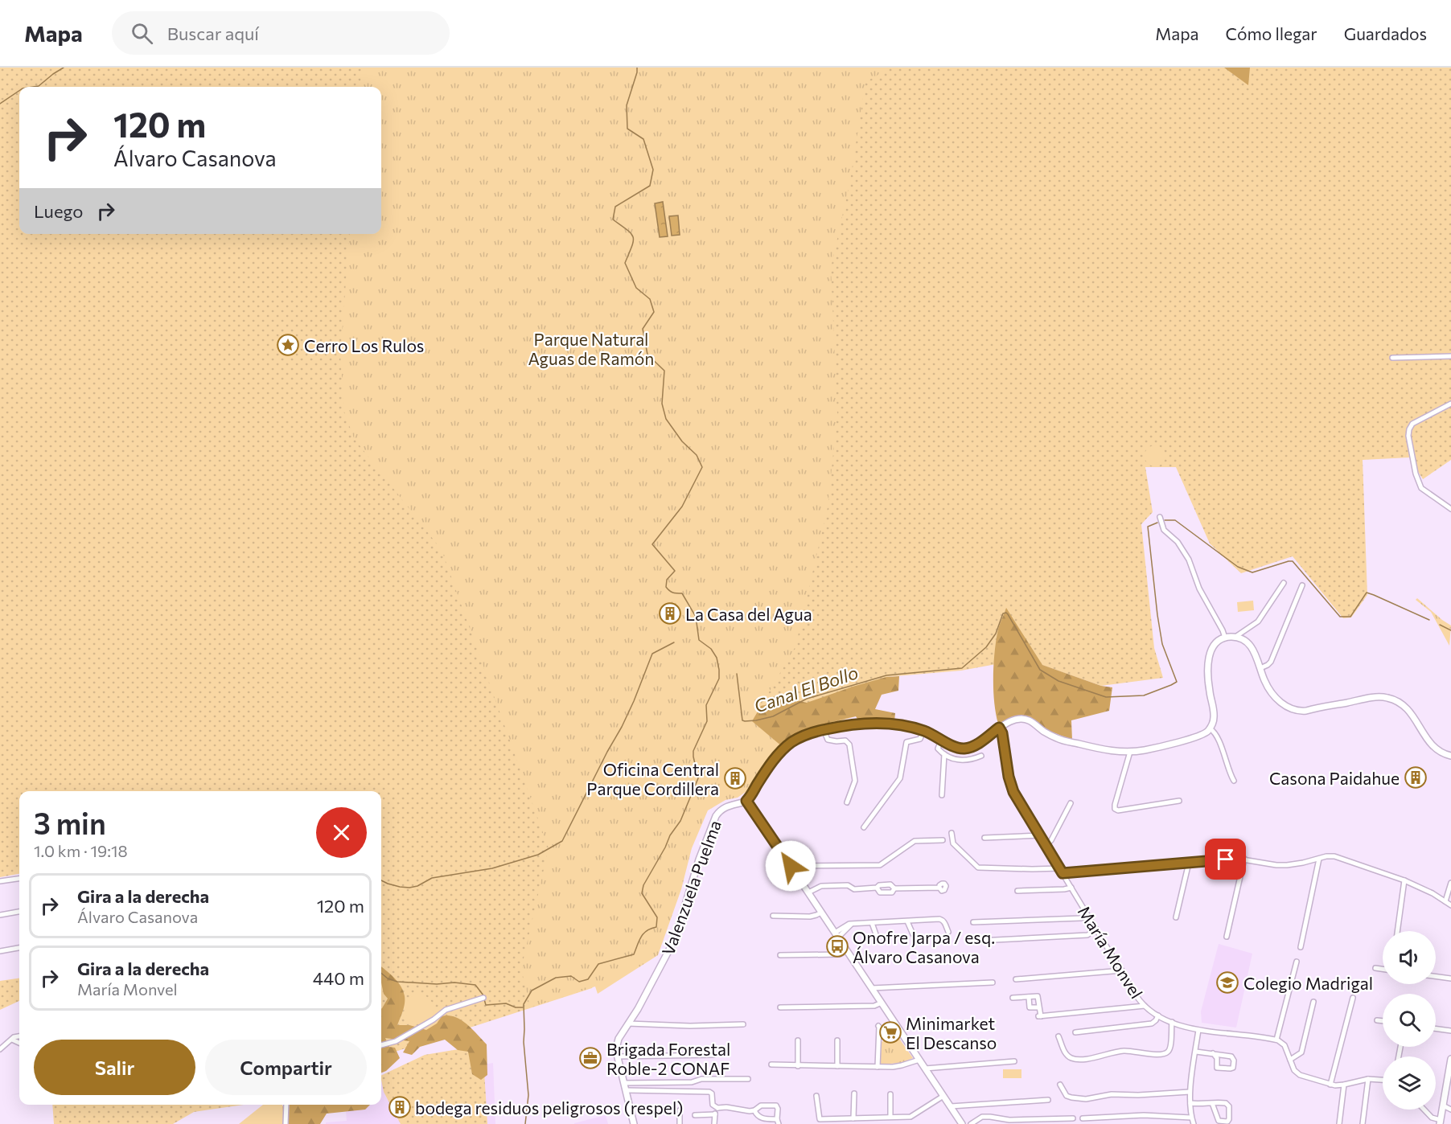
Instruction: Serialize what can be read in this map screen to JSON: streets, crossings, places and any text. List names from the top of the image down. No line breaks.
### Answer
{"streets":{"street":["Valenzuela Puelma","María Monvel"]},"water":["Canal El Bollo"],"parks":["Parque Natural Aguas de Ramón"],"places":{"place":["Cerro Los Rulos"],"building":["La Casa del Agua","Casona Paidahue","Oficina Central Parque Cordillera","bodega residuos peligrosos (respel)"],"bus stop":["Onofre Jarpa / esq. Álvaro Casanova"],"school or university":["Colegio Madrigal"],"supermarket":["Minimarket El Descanso"],"office":["Brigada Forestal Roble-2 CONAF"]},"page":{"header":"Mapa","search":"Buscar aquí","nav":["Mapa","Cómo llegar","Guardados"],"turn":["120 m","Álvaro Casanova"],"then":"Luego","heading":["3 min","1.0 km · 19:18"],"list":[{"name":"Gira a la derecha","note":"Álvaro Casanova","value":"120 m"},{"name":"Gira a la derecha","note":"María Monvel","value":"440 m"}],"buttons":["Salir","Compartir"]}}
